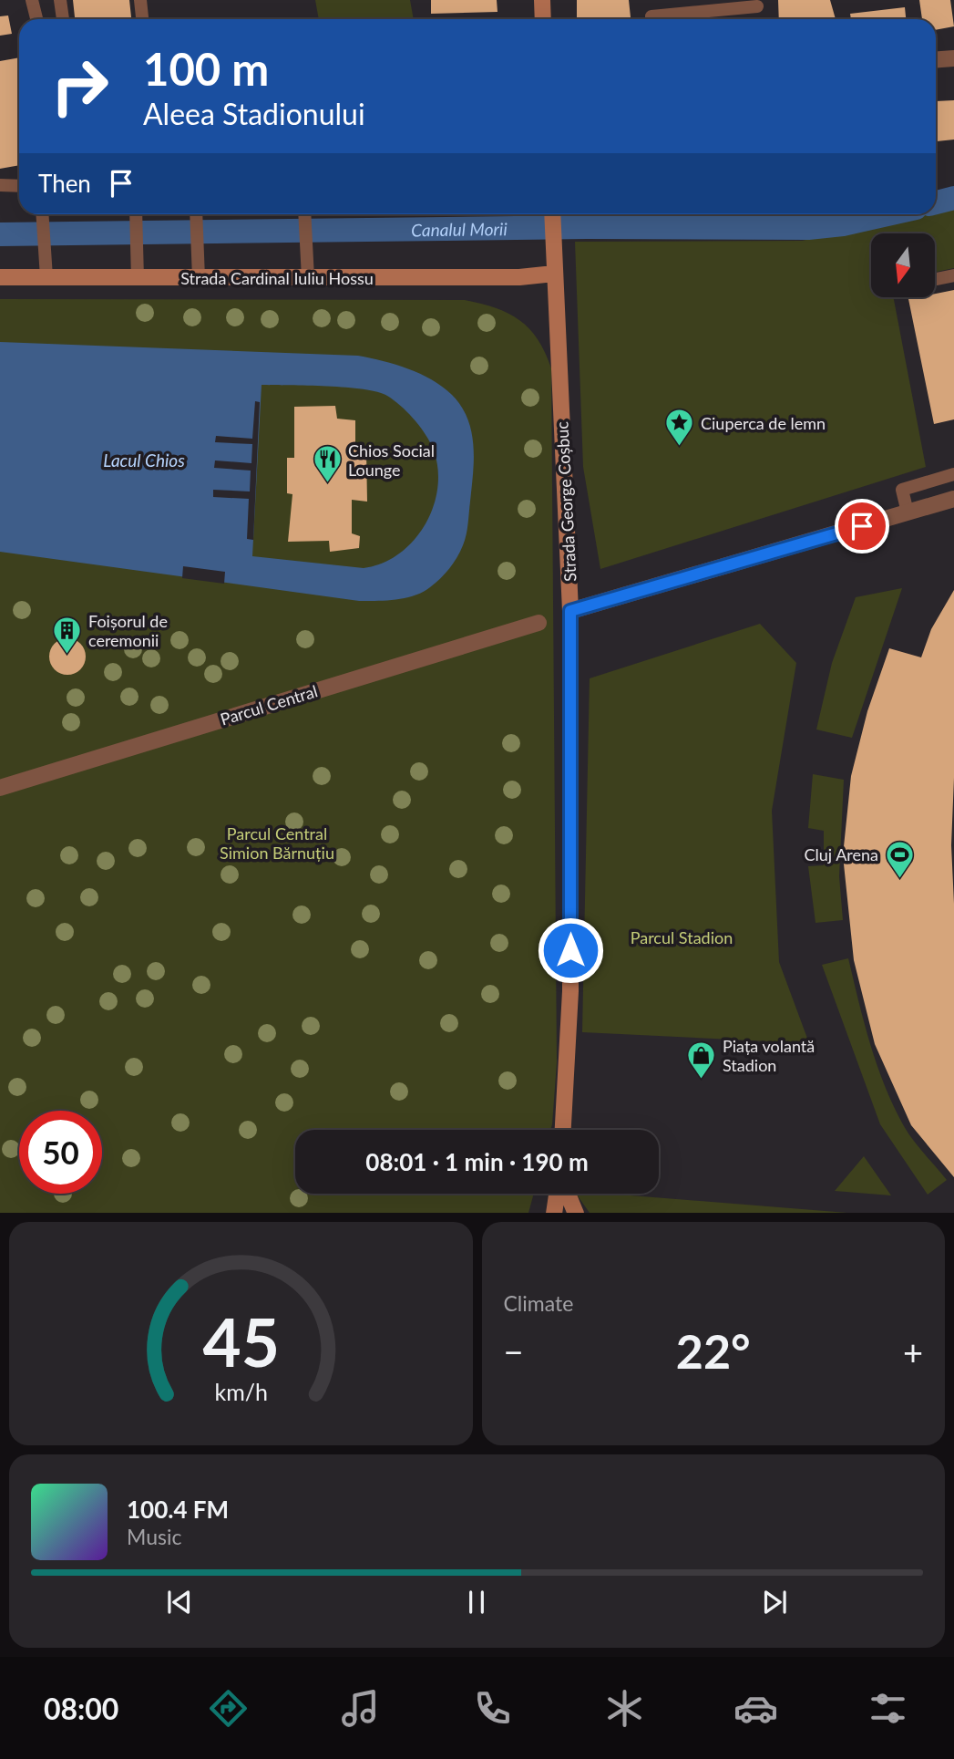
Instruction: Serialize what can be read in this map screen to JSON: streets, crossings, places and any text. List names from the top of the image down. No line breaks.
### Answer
{"streets":{"main road":["Strada Cardinal Iuliu Hossu","Strada George Coșbuc"],"street":["Parcul Central"]},"crossings":[["Strada Cardinal Iuliu Hossu","Strada George Coșbuc"]],"water":["Canalul Morii","Lacul Chios"],"parks":["Parcul Central Simion Bărnuțiu","Parcul Stadion"],"places":{"place":["Ciuperca de lemn"],"restaurant":["Chios Social Lounge"],"building":["Foișorul de ceremonii"],"sports":["Cluj Arena"],"shop":["Piața volantă Stadion"]},"north":"bottom","page":{"turn":["100 m","Aleea Stadionului"],"then":"Then","limit":"50","trip":"08:01 · 1 min · 190 m","tile":"Climate","heat":["−","22°","+"],"song":["100.4 FM","Music"],"tabs":"08:00","gauge":["45","km/h"]}}
